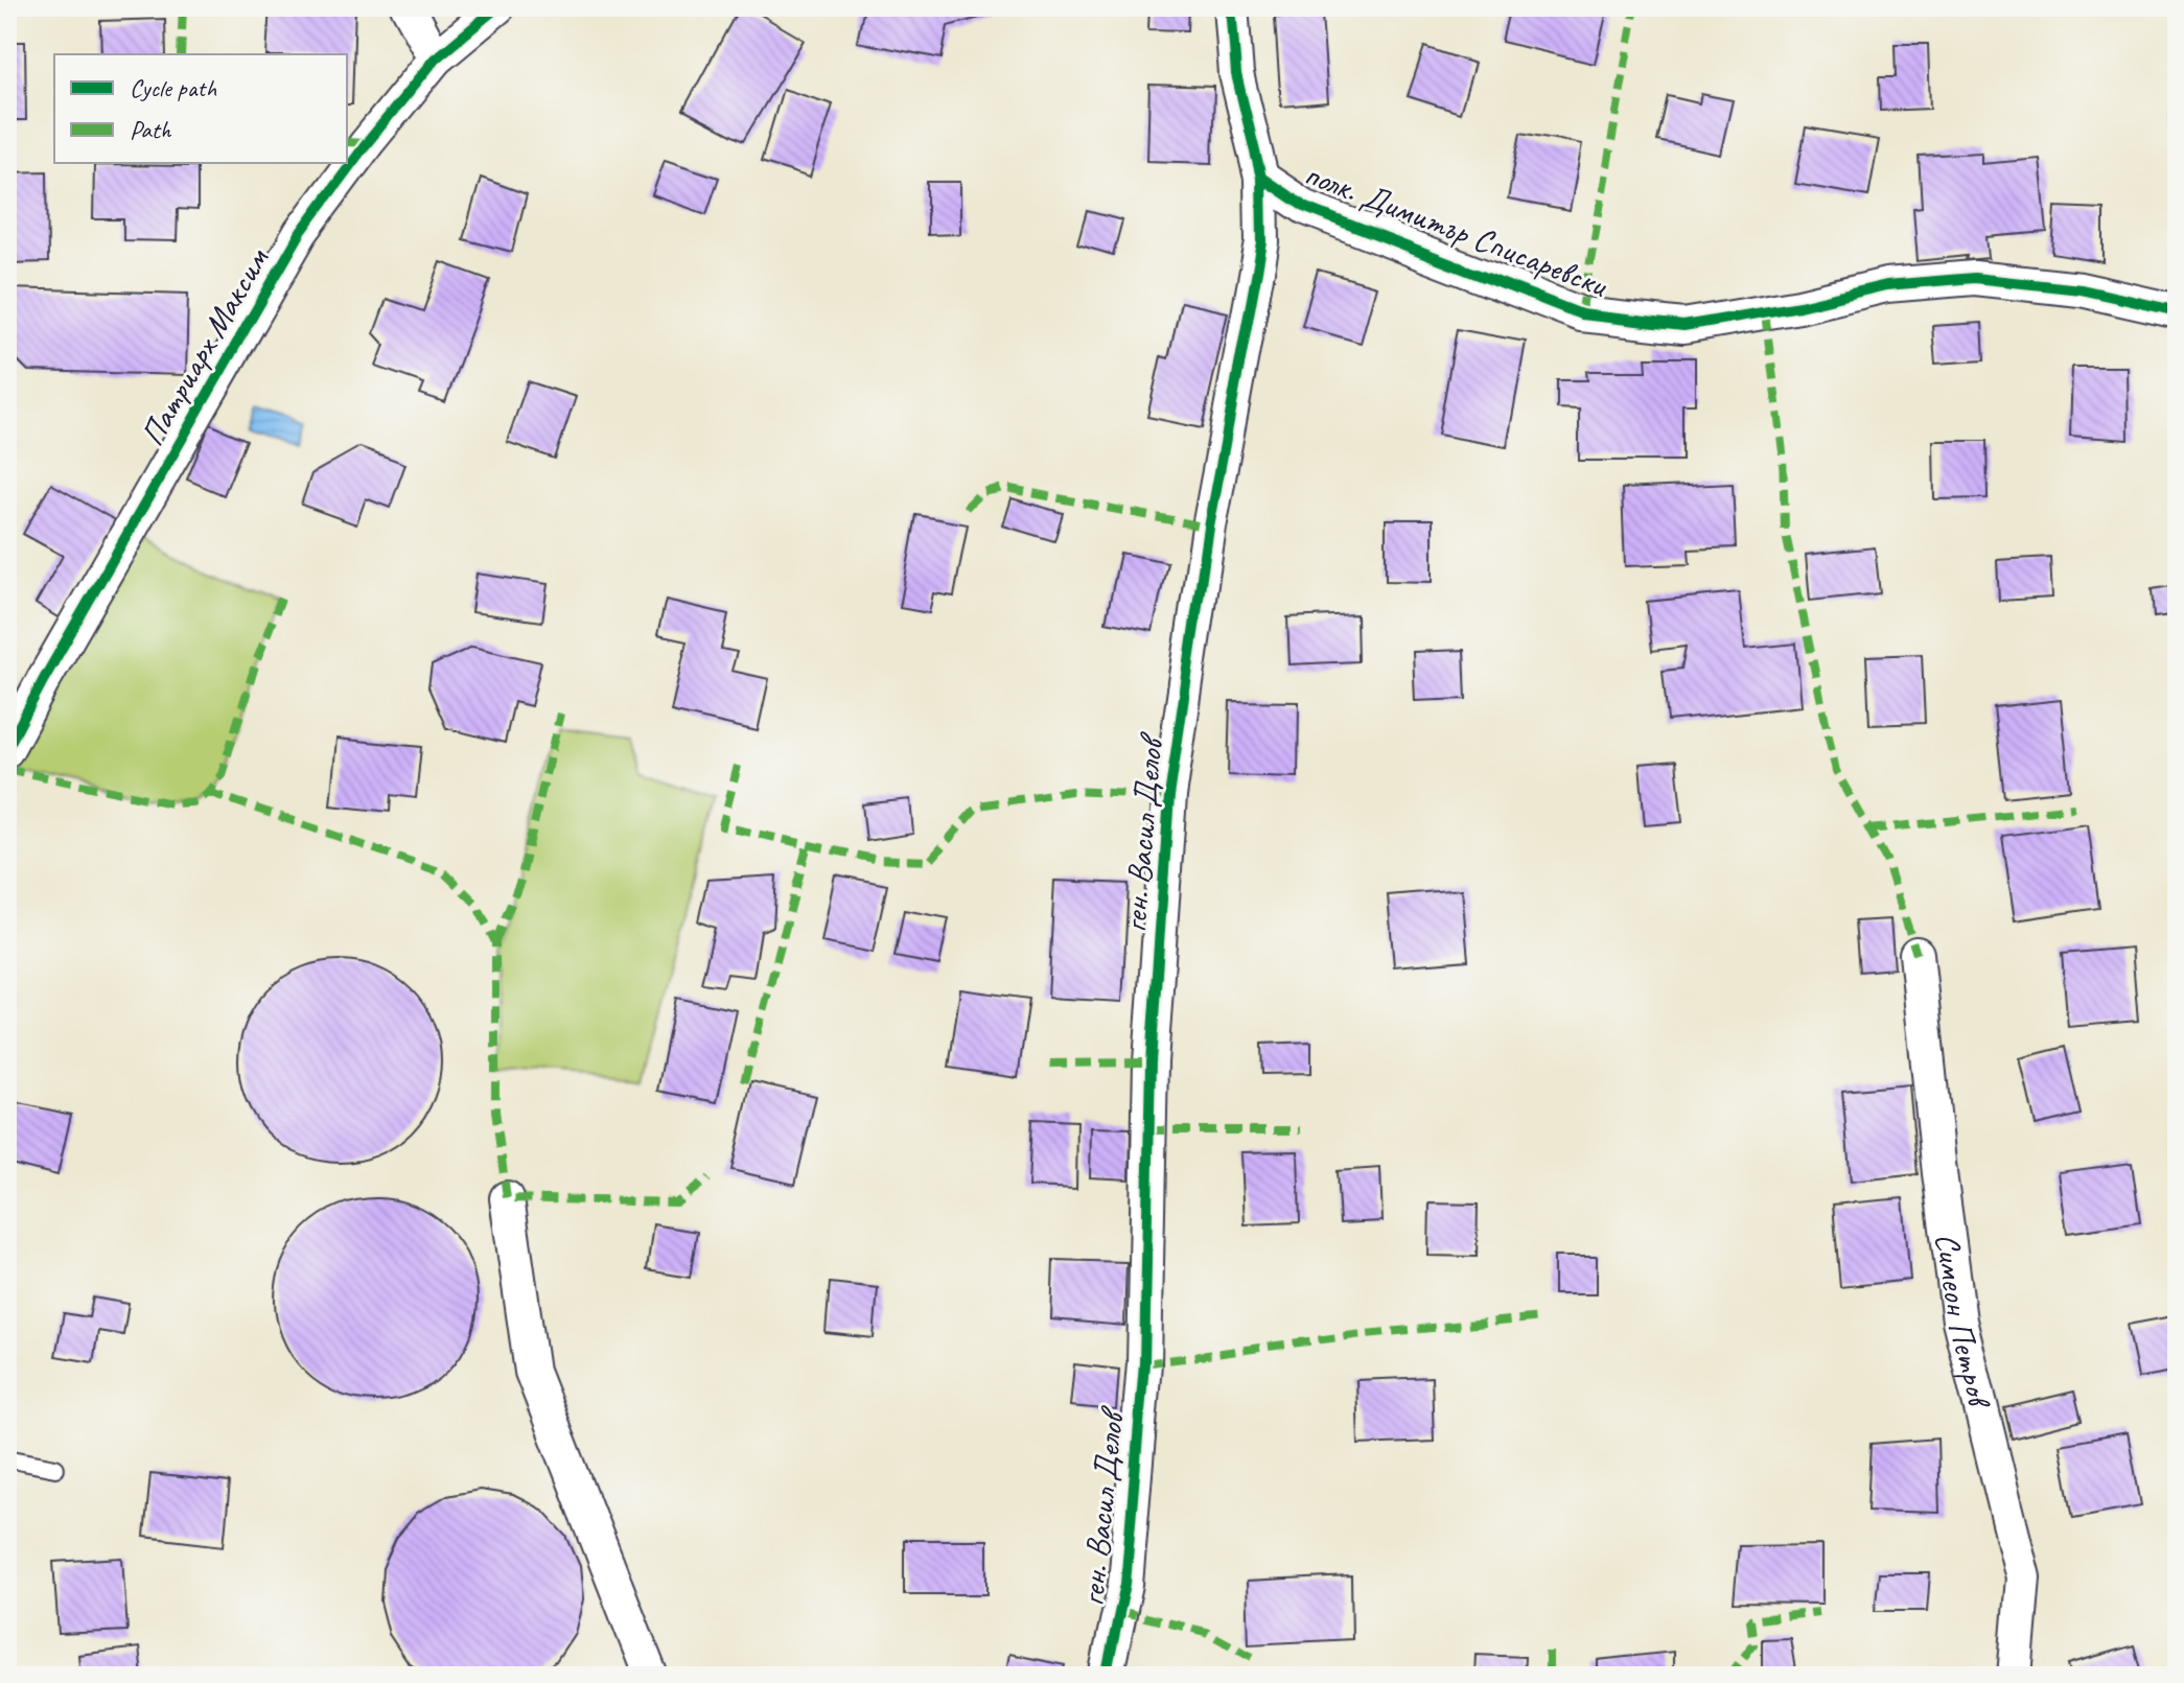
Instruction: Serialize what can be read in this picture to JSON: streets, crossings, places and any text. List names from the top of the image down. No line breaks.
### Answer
{"streets":{"street":["полк. Димитър Списаревски","Патриарх Максим","ген. Васил Делов","Симеон Петров"]},"crossings":[["полк. Димитър Списаревски","ген. Васил Делов"]],"legend":["Cycle path","Path"]}
